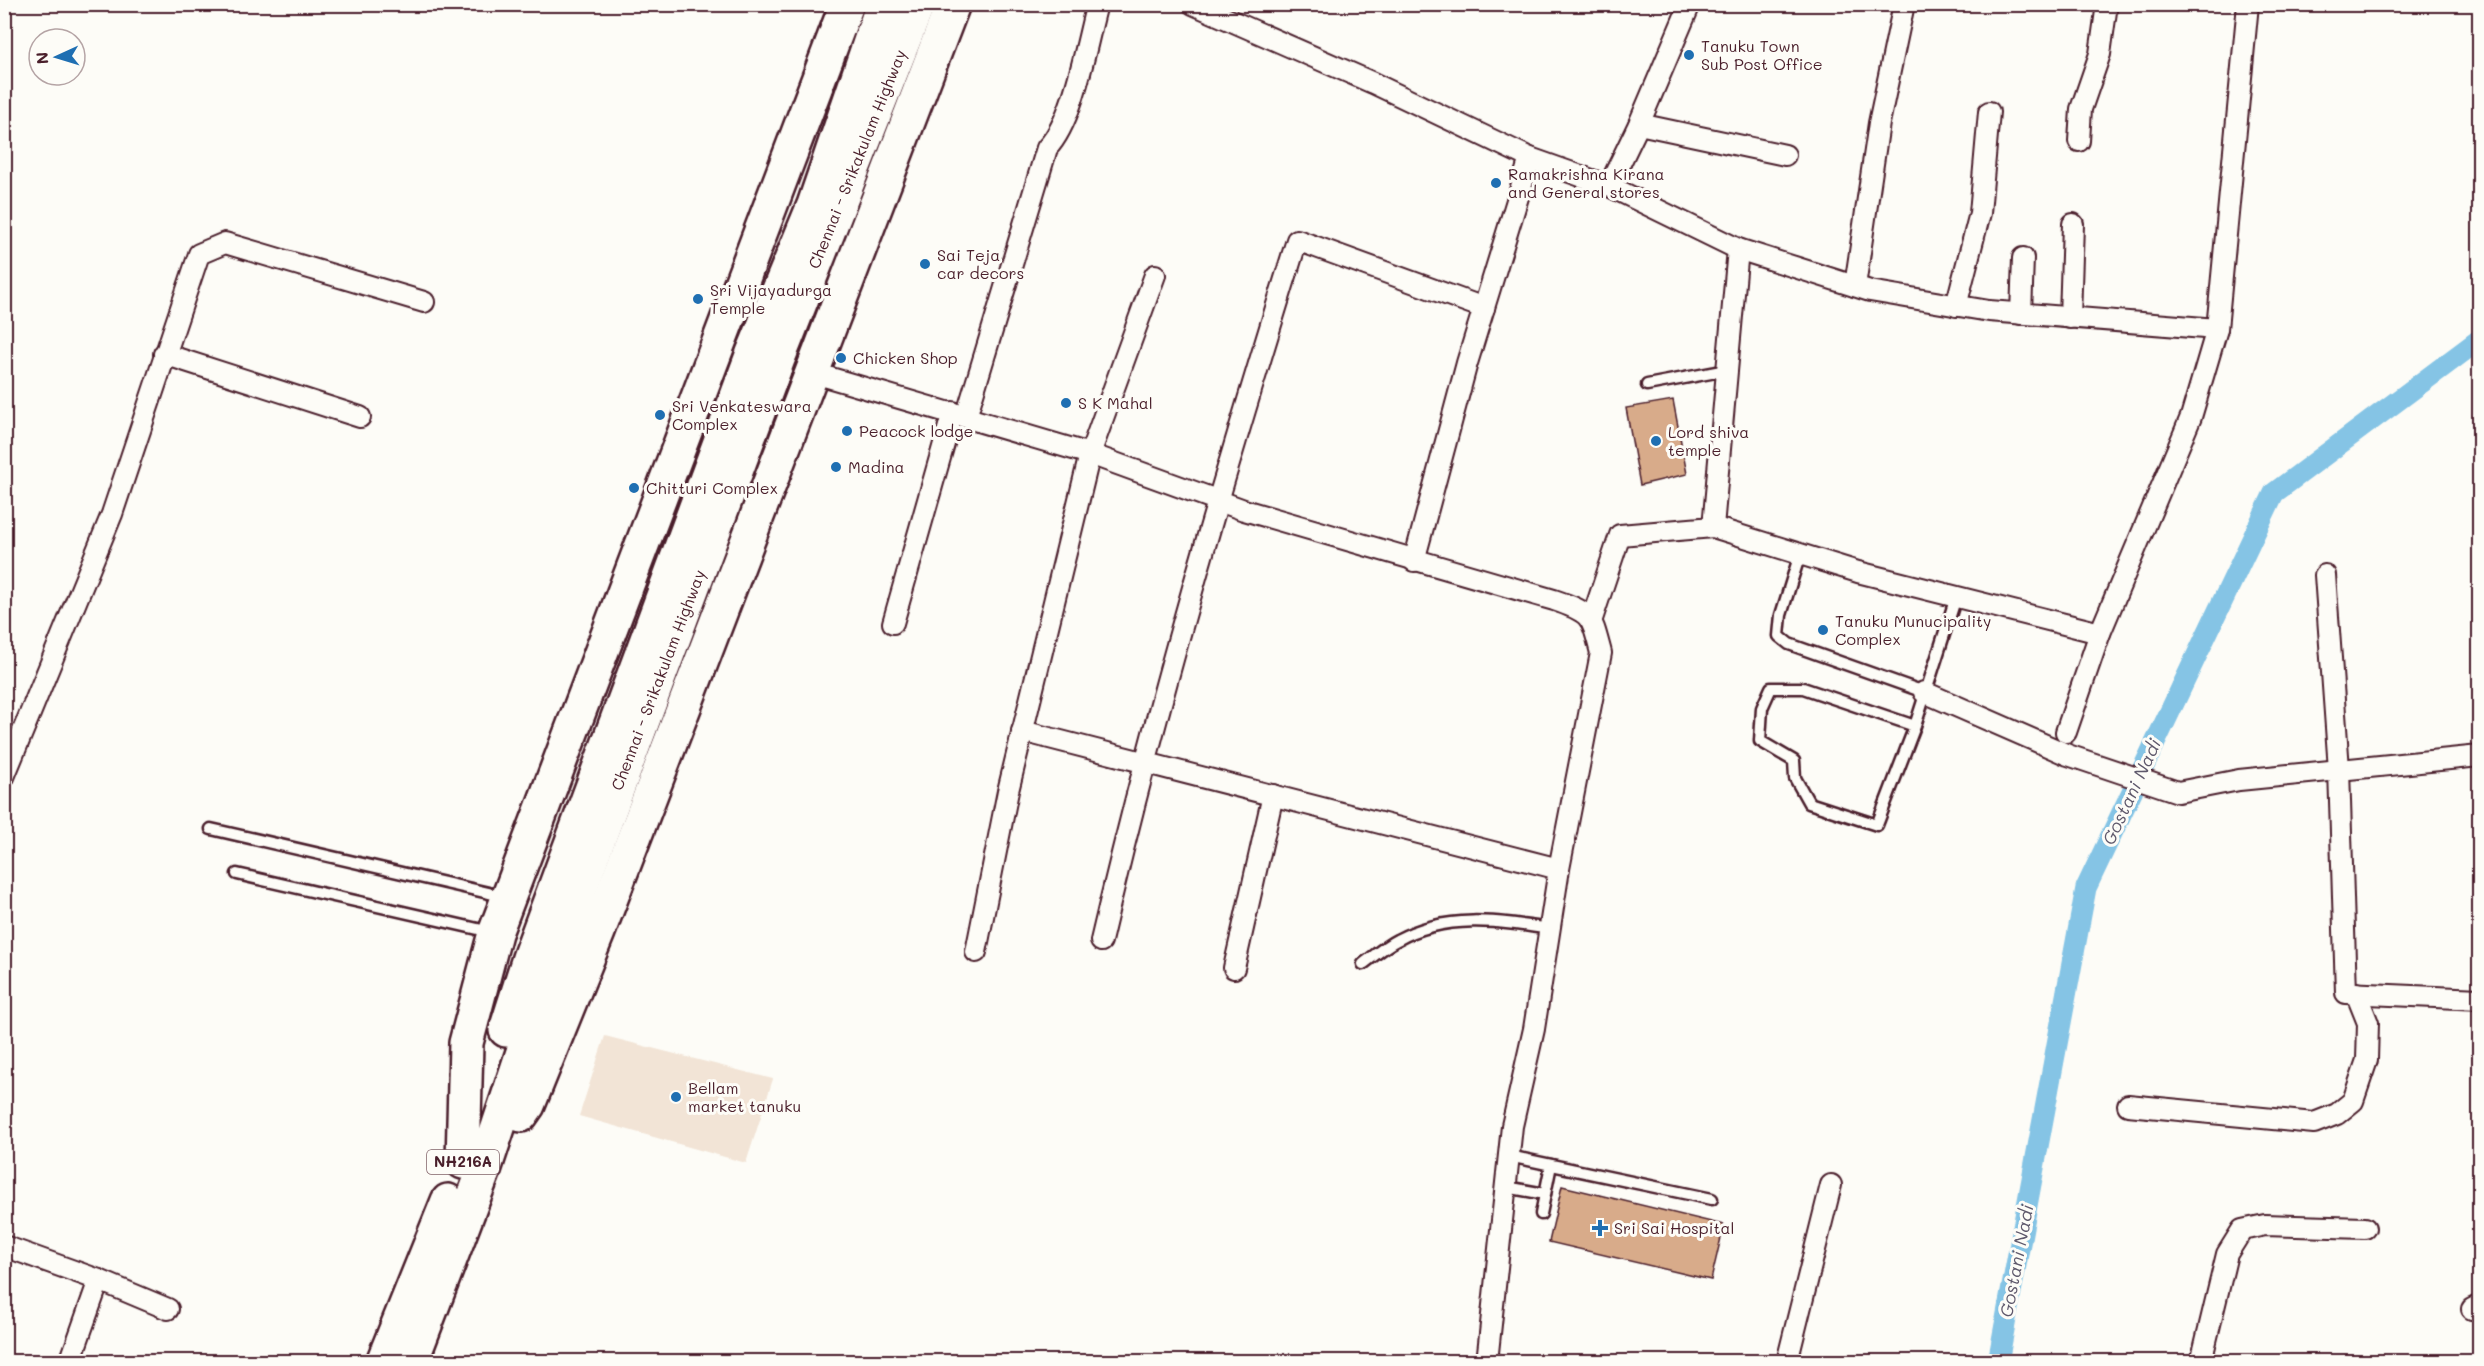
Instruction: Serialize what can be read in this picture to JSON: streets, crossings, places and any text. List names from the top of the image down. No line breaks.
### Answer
{"streets":{"highway":["Chennai - Srikakulam Highway","NH216A"]},"crossings":[["Chennai - Srikakulam Highway","NH216A"]],"water":["Gostani Nadi"],"places":{"other":["Tanuku Town Sub Post Office","Ramakrishna Kirana and General stores","Sai Teja car decors","Sri Vijayadurga Temple","Chicken Shop","S K Mahal","Sri Venkateswara Complex","Peacock lodge","Lord shiva temple","Madina","Chitturi Complex","Tanuku Munucipality Complex","Bellam market tanuku"],"health":["Sri Sai Hospital"]},"north":"left"}
